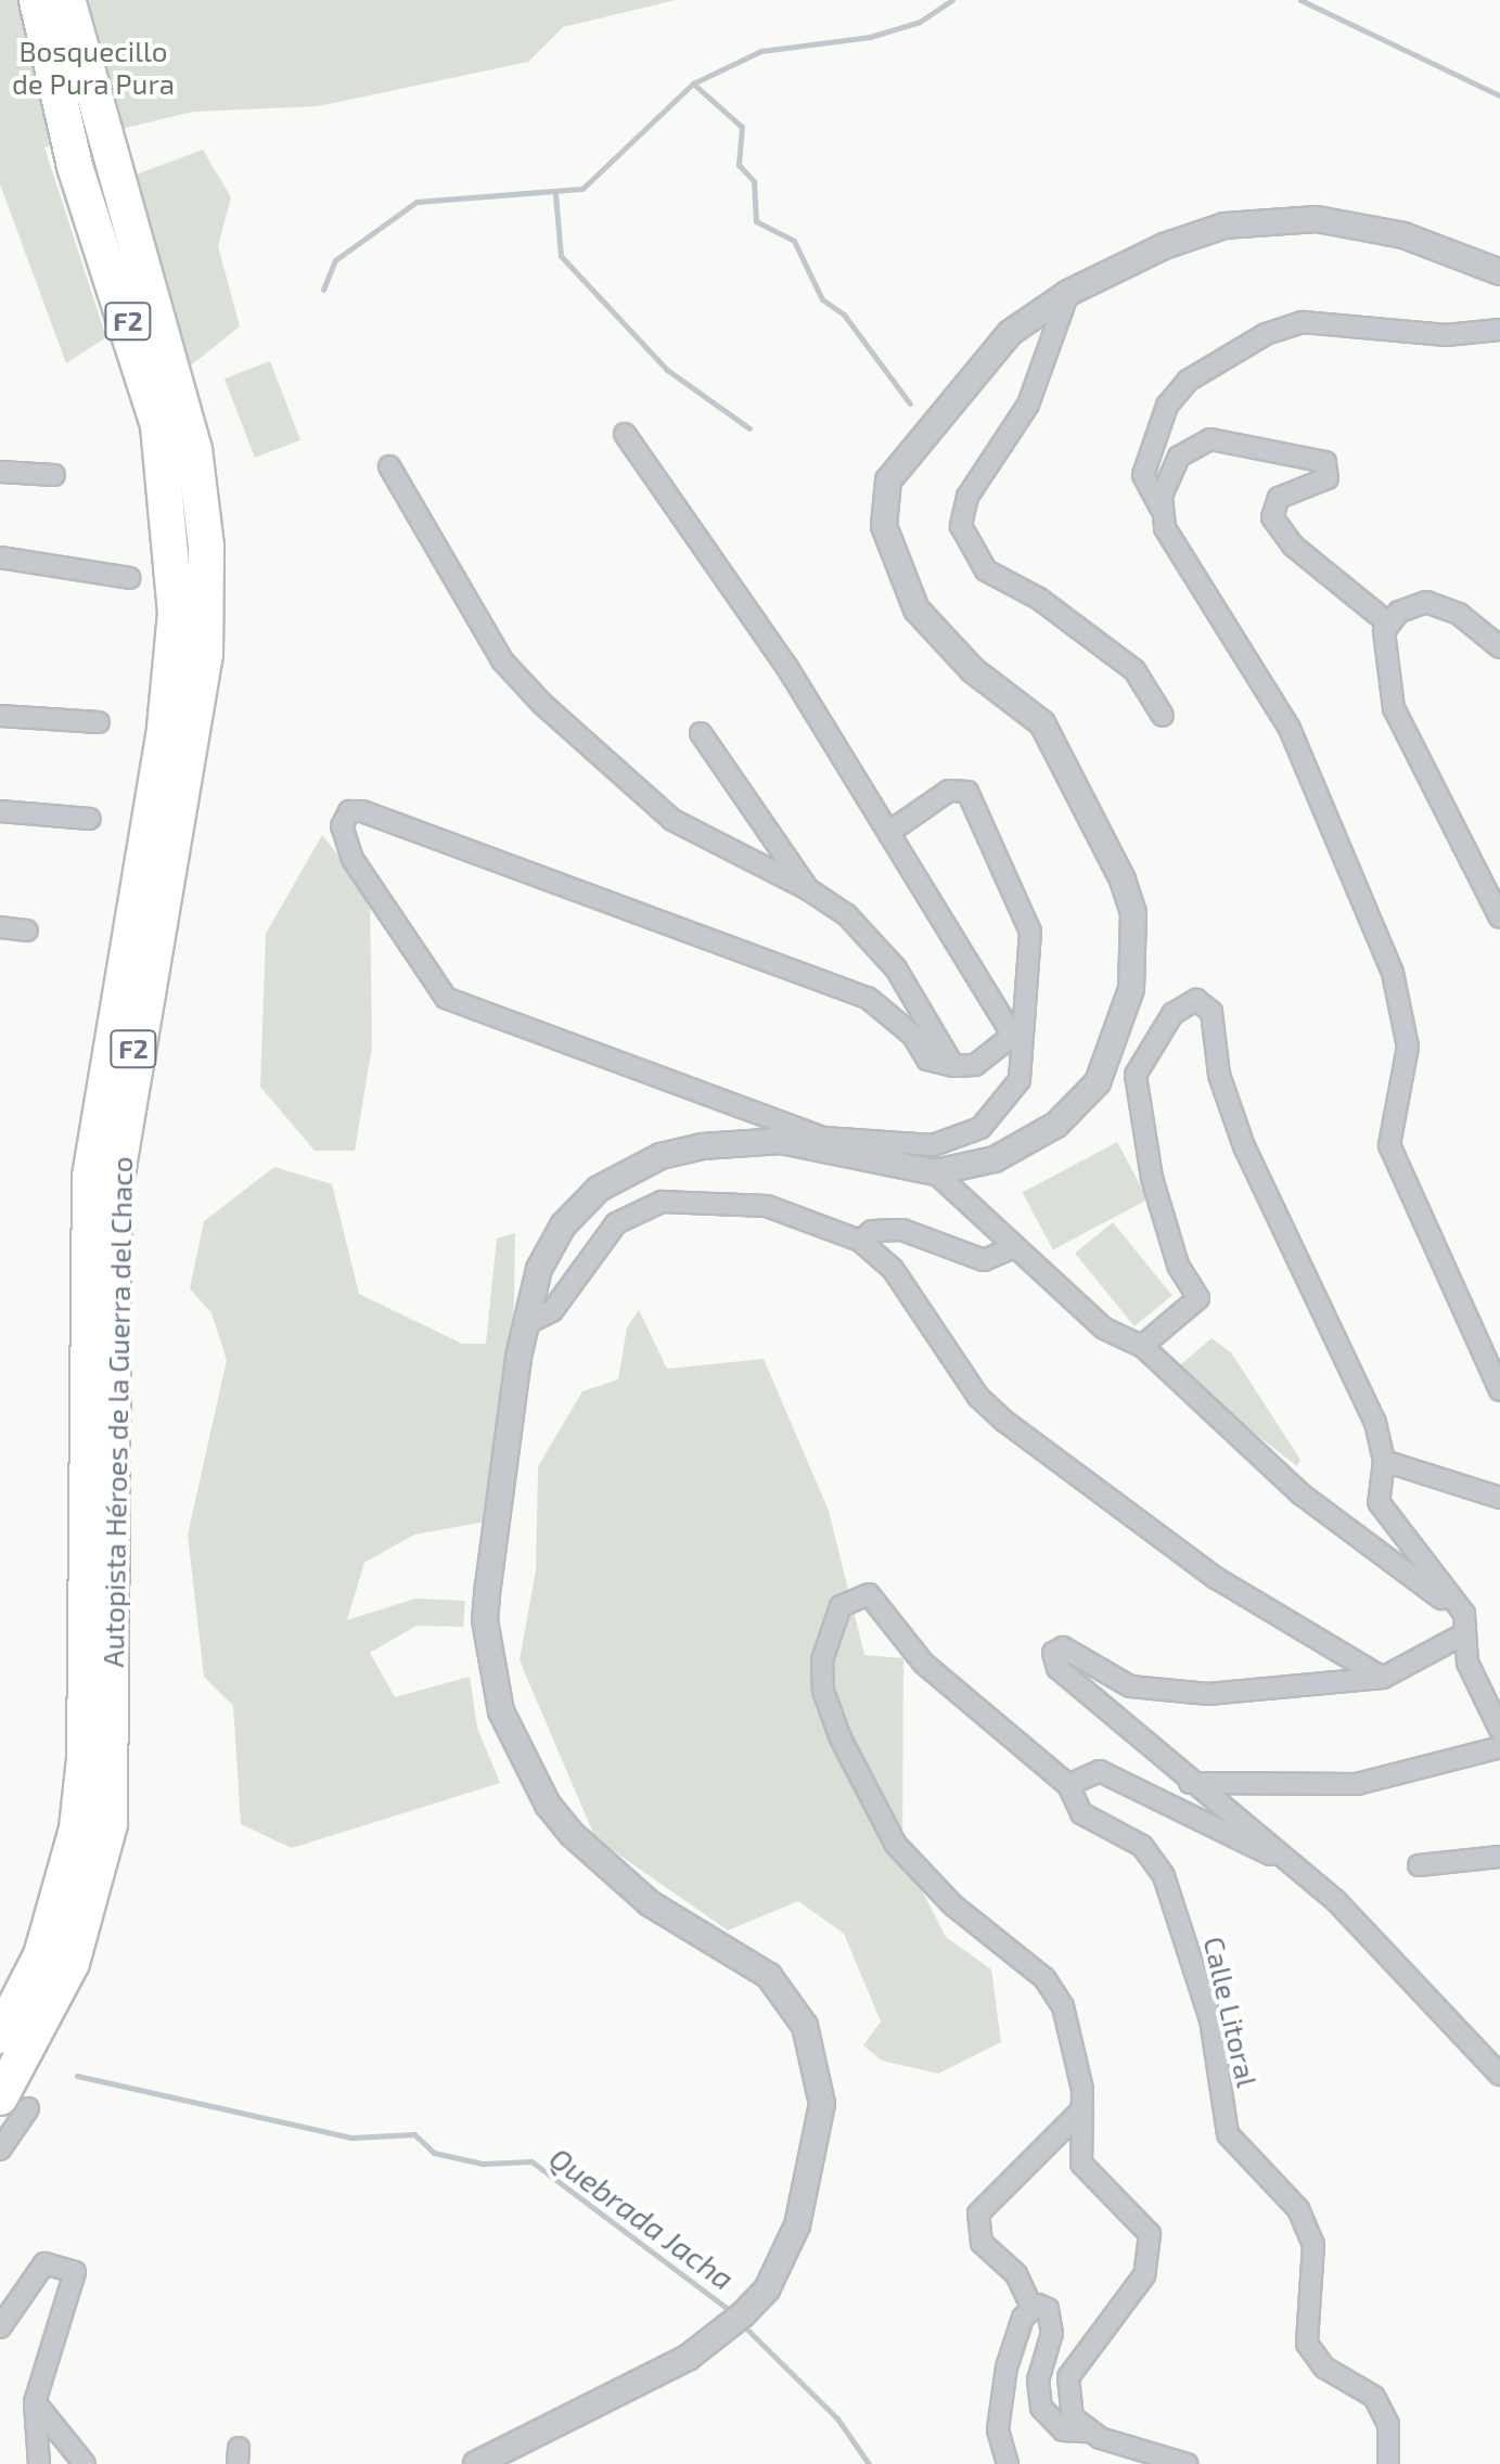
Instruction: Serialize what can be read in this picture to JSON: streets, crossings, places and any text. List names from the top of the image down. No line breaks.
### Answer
{"streets":{"highway":["F2","Autopista Héroes de la Guerra del Chaco"],"street":["Calle Litoral"]},"water":["Quebrada Jacha"],"parks":["Bosquecillo de Pura Pura"]}
